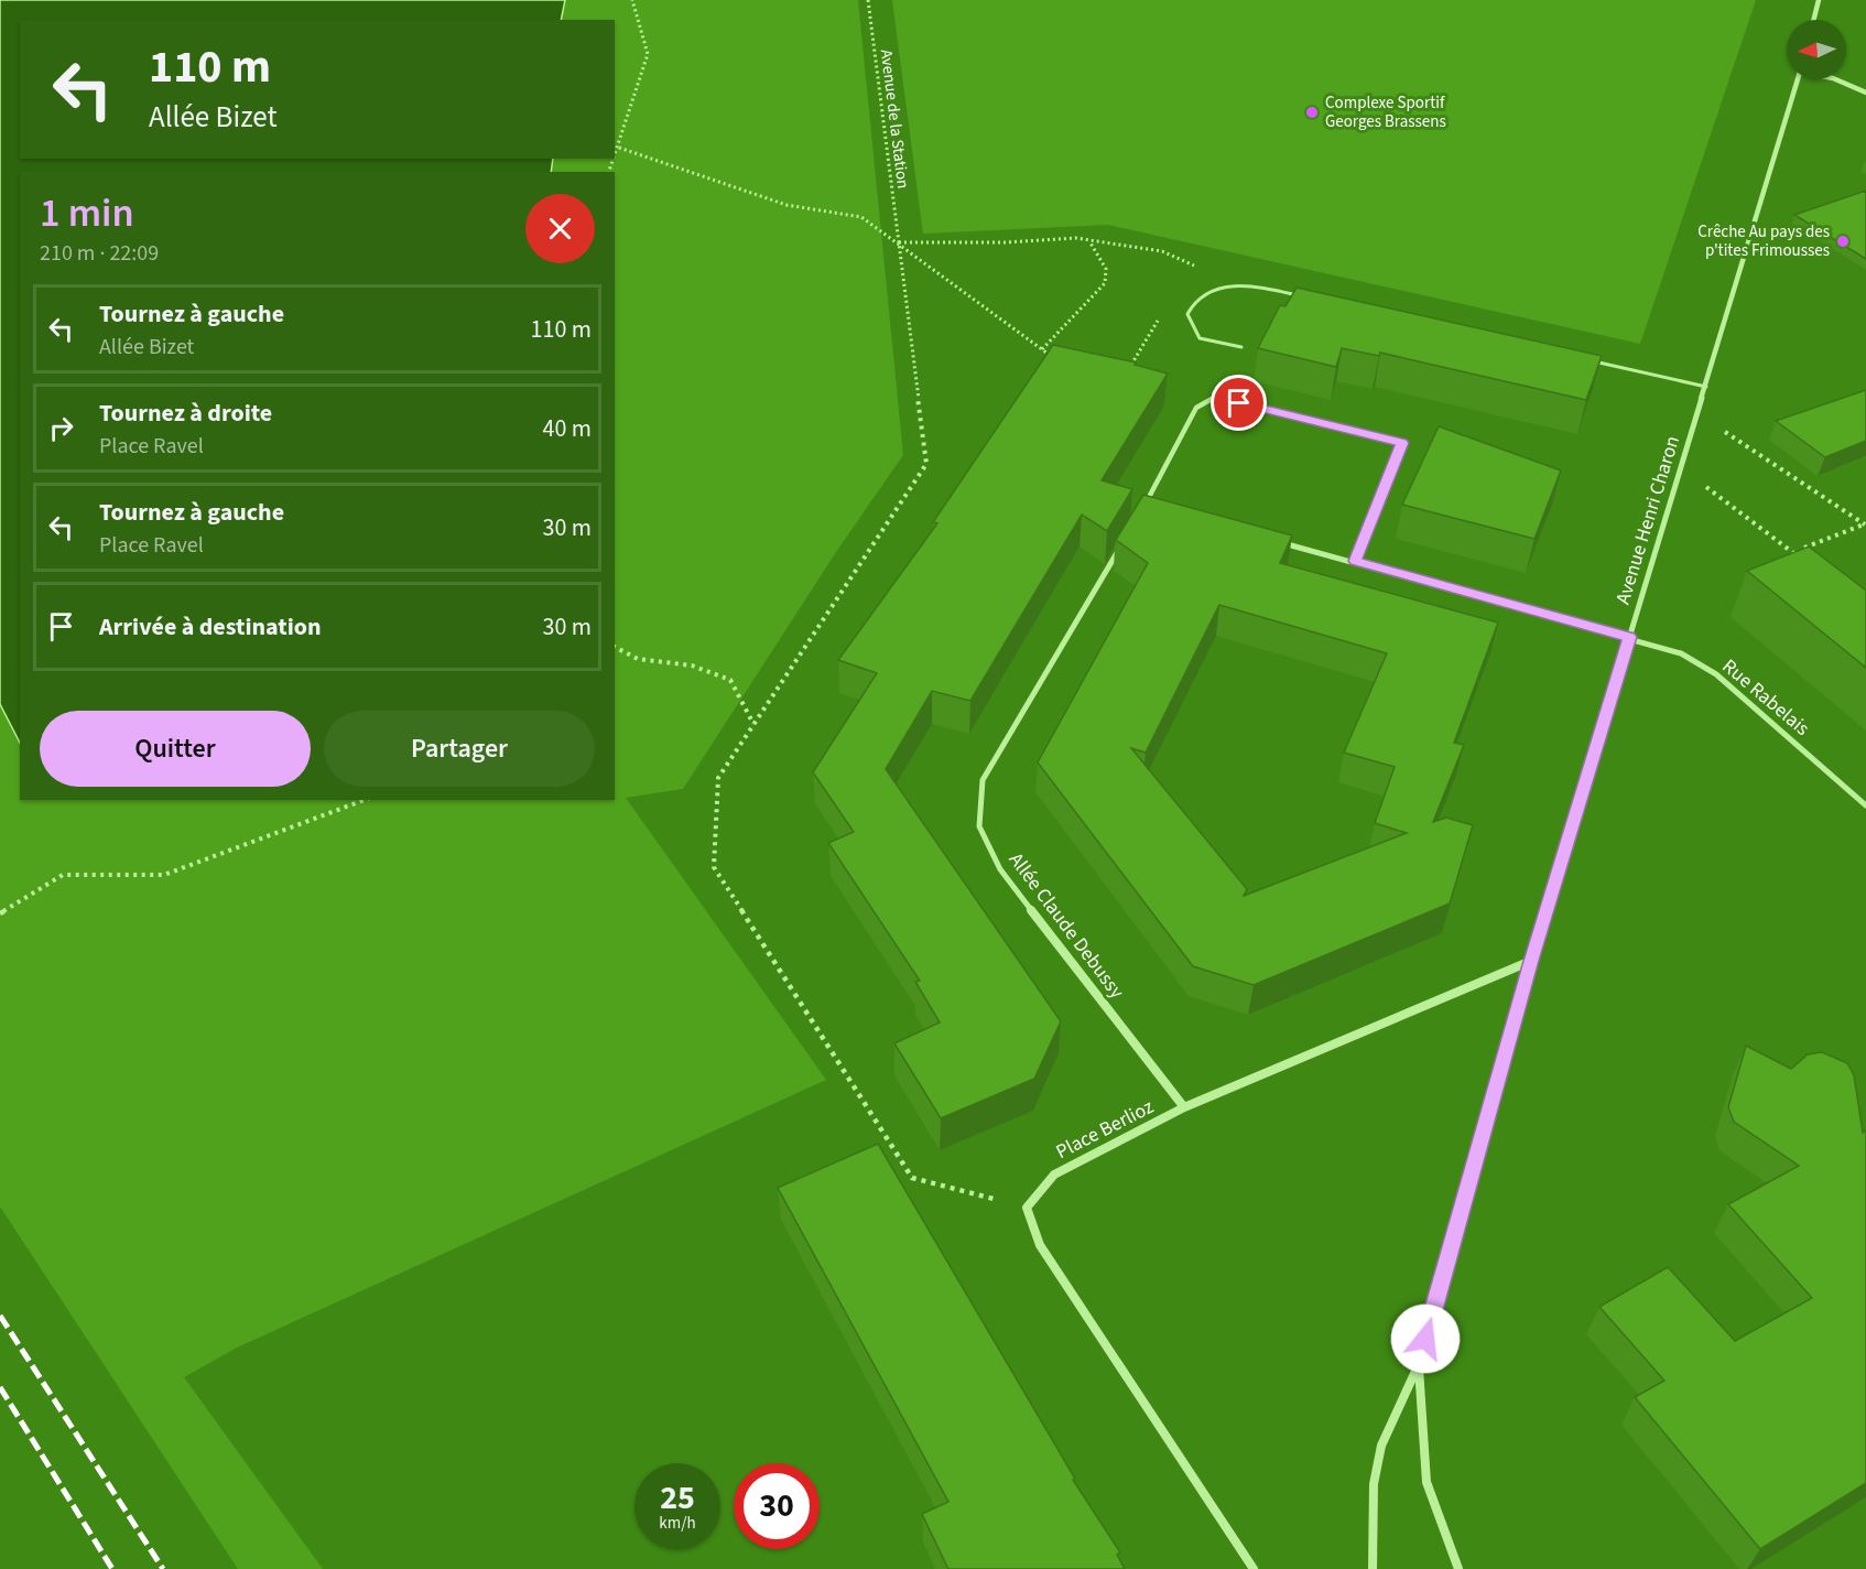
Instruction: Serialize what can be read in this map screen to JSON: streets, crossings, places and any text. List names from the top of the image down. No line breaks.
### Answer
{"streets":{"street":["Avenue Henri Charon","Rue Rabelais","Allée Claude Debussy","Place Berlioz"],"path":["Avenue de la Station"]},"crossings":[["Avenue de la Station","Place Berlioz"],["Avenue Henri Charon","Rue Rabelais"],["Avenue Henri Charon","Place Berlioz"],["Allée Claude Debussy","Place Berlioz"]],"places":["Complexe Sportif Georges Brassens","Crêche Au pays des p'tites Frimousses"],"north":"left","page":{"turn":["110 m","Allée Bizet"],"heading":["1 min","210 m · 22:09"],"list":[{"name":"Tournez à gauche","note":"Allée Bizet","value":"110 m"},{"name":"Tournez à droite","note":"Place Ravel","value":"40 m"},{"name":"Tournez à gauche","note":"Place Ravel","value":"30 m"},{"name":"Arrivée à destination","value":"30 m"}],"buttons":["Quitter","Partager"],"speed":"25 km/h","limit":"30"}}
